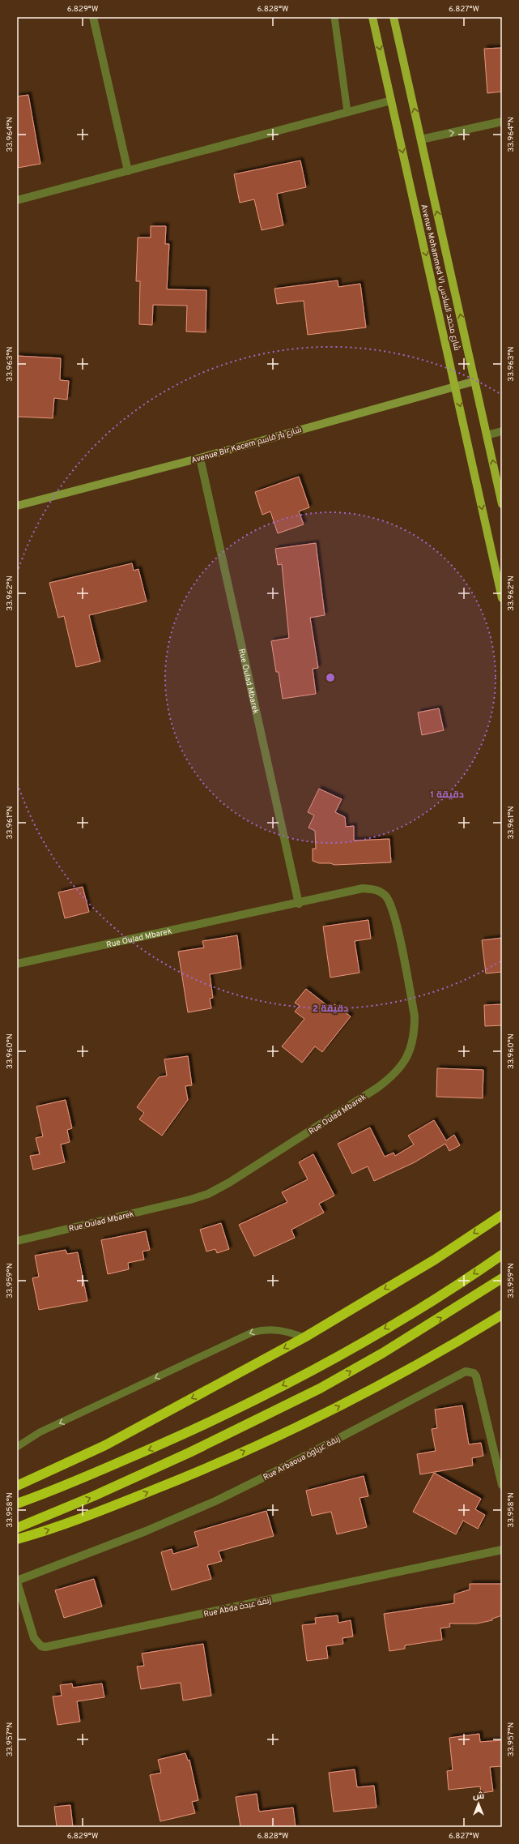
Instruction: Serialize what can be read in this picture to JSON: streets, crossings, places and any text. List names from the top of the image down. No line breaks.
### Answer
{"streets":{"main road":["Avenue Mohammed VI شارع محمد السادس"],"street":["Avenue Bir Kacem شارع بئر قاسم","Rue Oulad Mbarek","Rue Arbaoua زنقة عرباوة","Rue Abda زنقة عبدة"]},"crossings":[["Avenue Mohammed VI شارع محمد السادس","Avenue Bir Kacem شارع بئر قاسم"],["Avenue Bir Kacem شارع بئر قاسم","Rue Oulad Mbarek"],["Rue Arbaoua زنقة عرباوة","Rue Abda زنقة عبدة"]],"north":"top","coordinates":["6.829°W","6.828°W","6.827°W","33.964°N","33.963°N","33.962°N","33.961°N","33.960°N","33.959°N","33.958°N","33.957°N"],"rings":["1 دقيقة","2 دقيقة"]}
